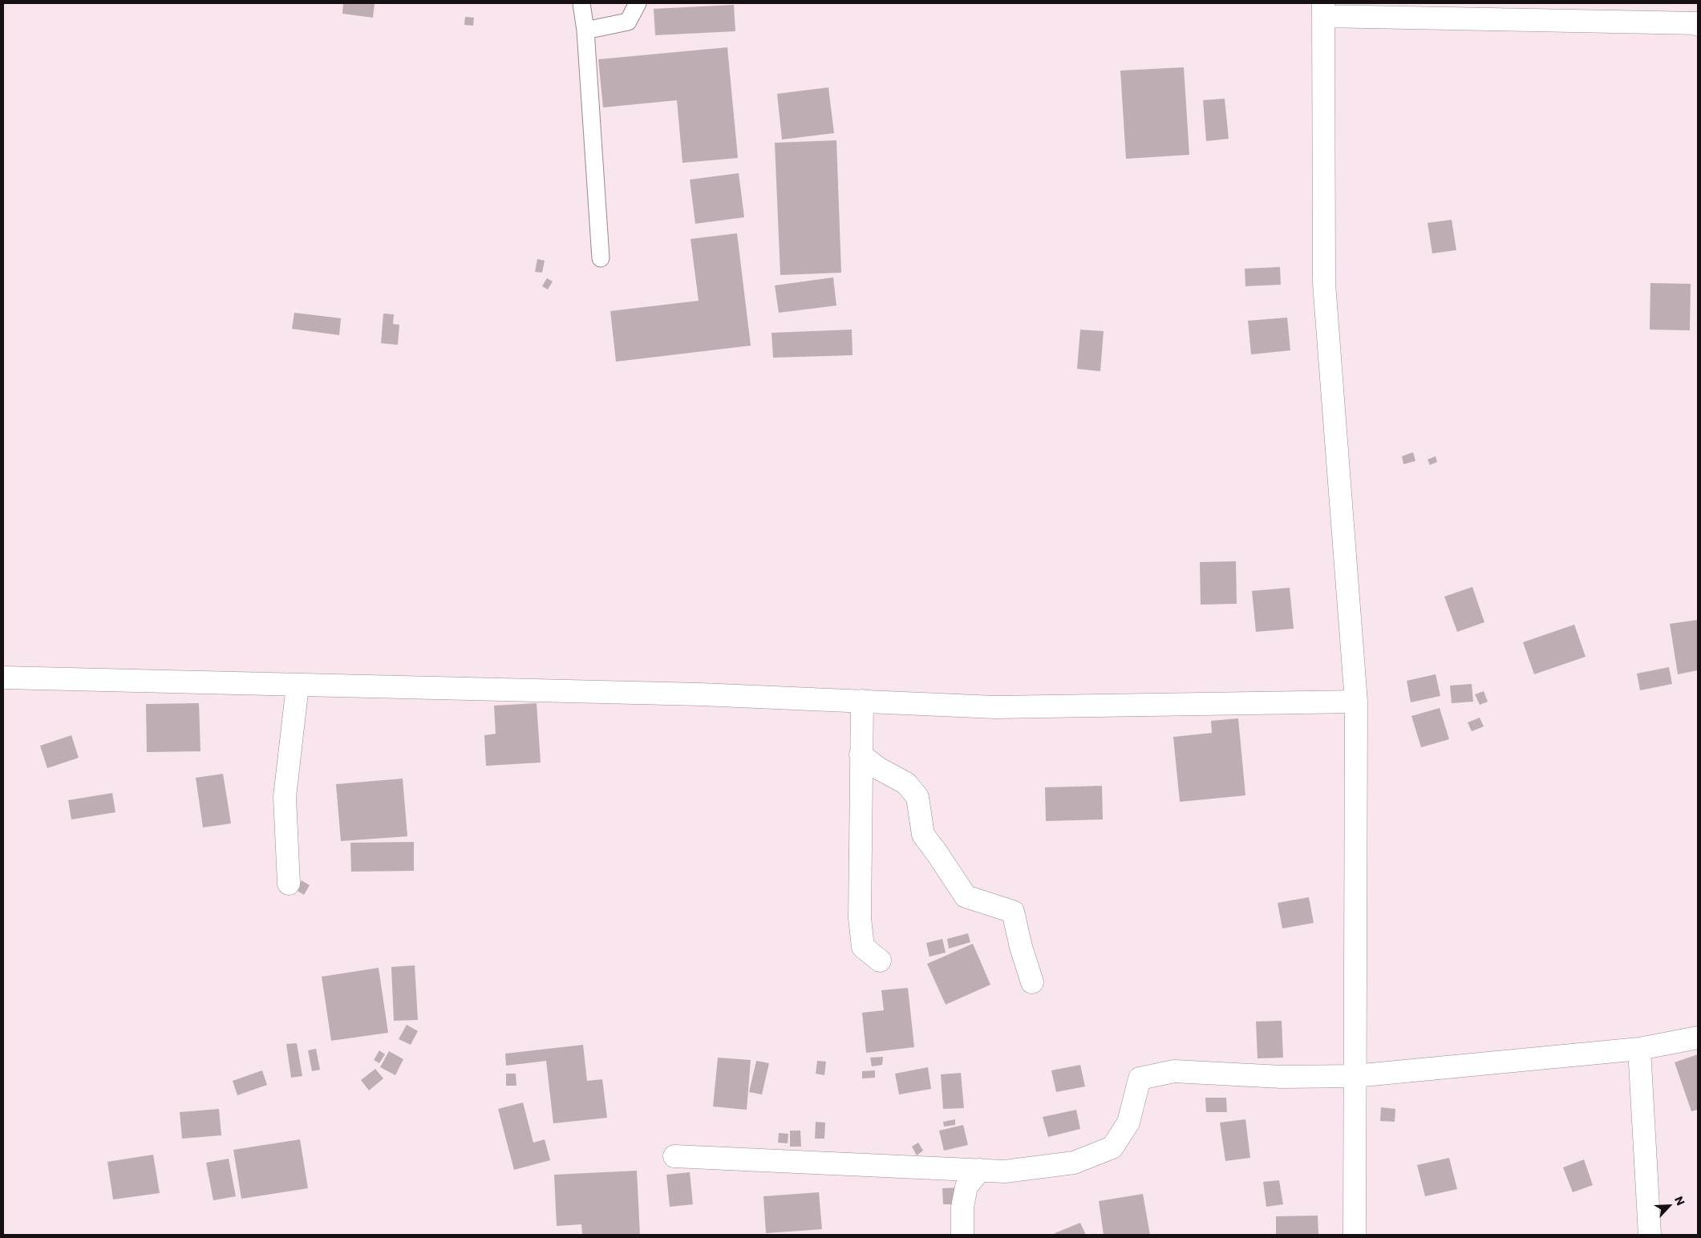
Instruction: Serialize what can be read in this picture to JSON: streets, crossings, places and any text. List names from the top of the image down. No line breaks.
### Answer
{"north":"top right"}
